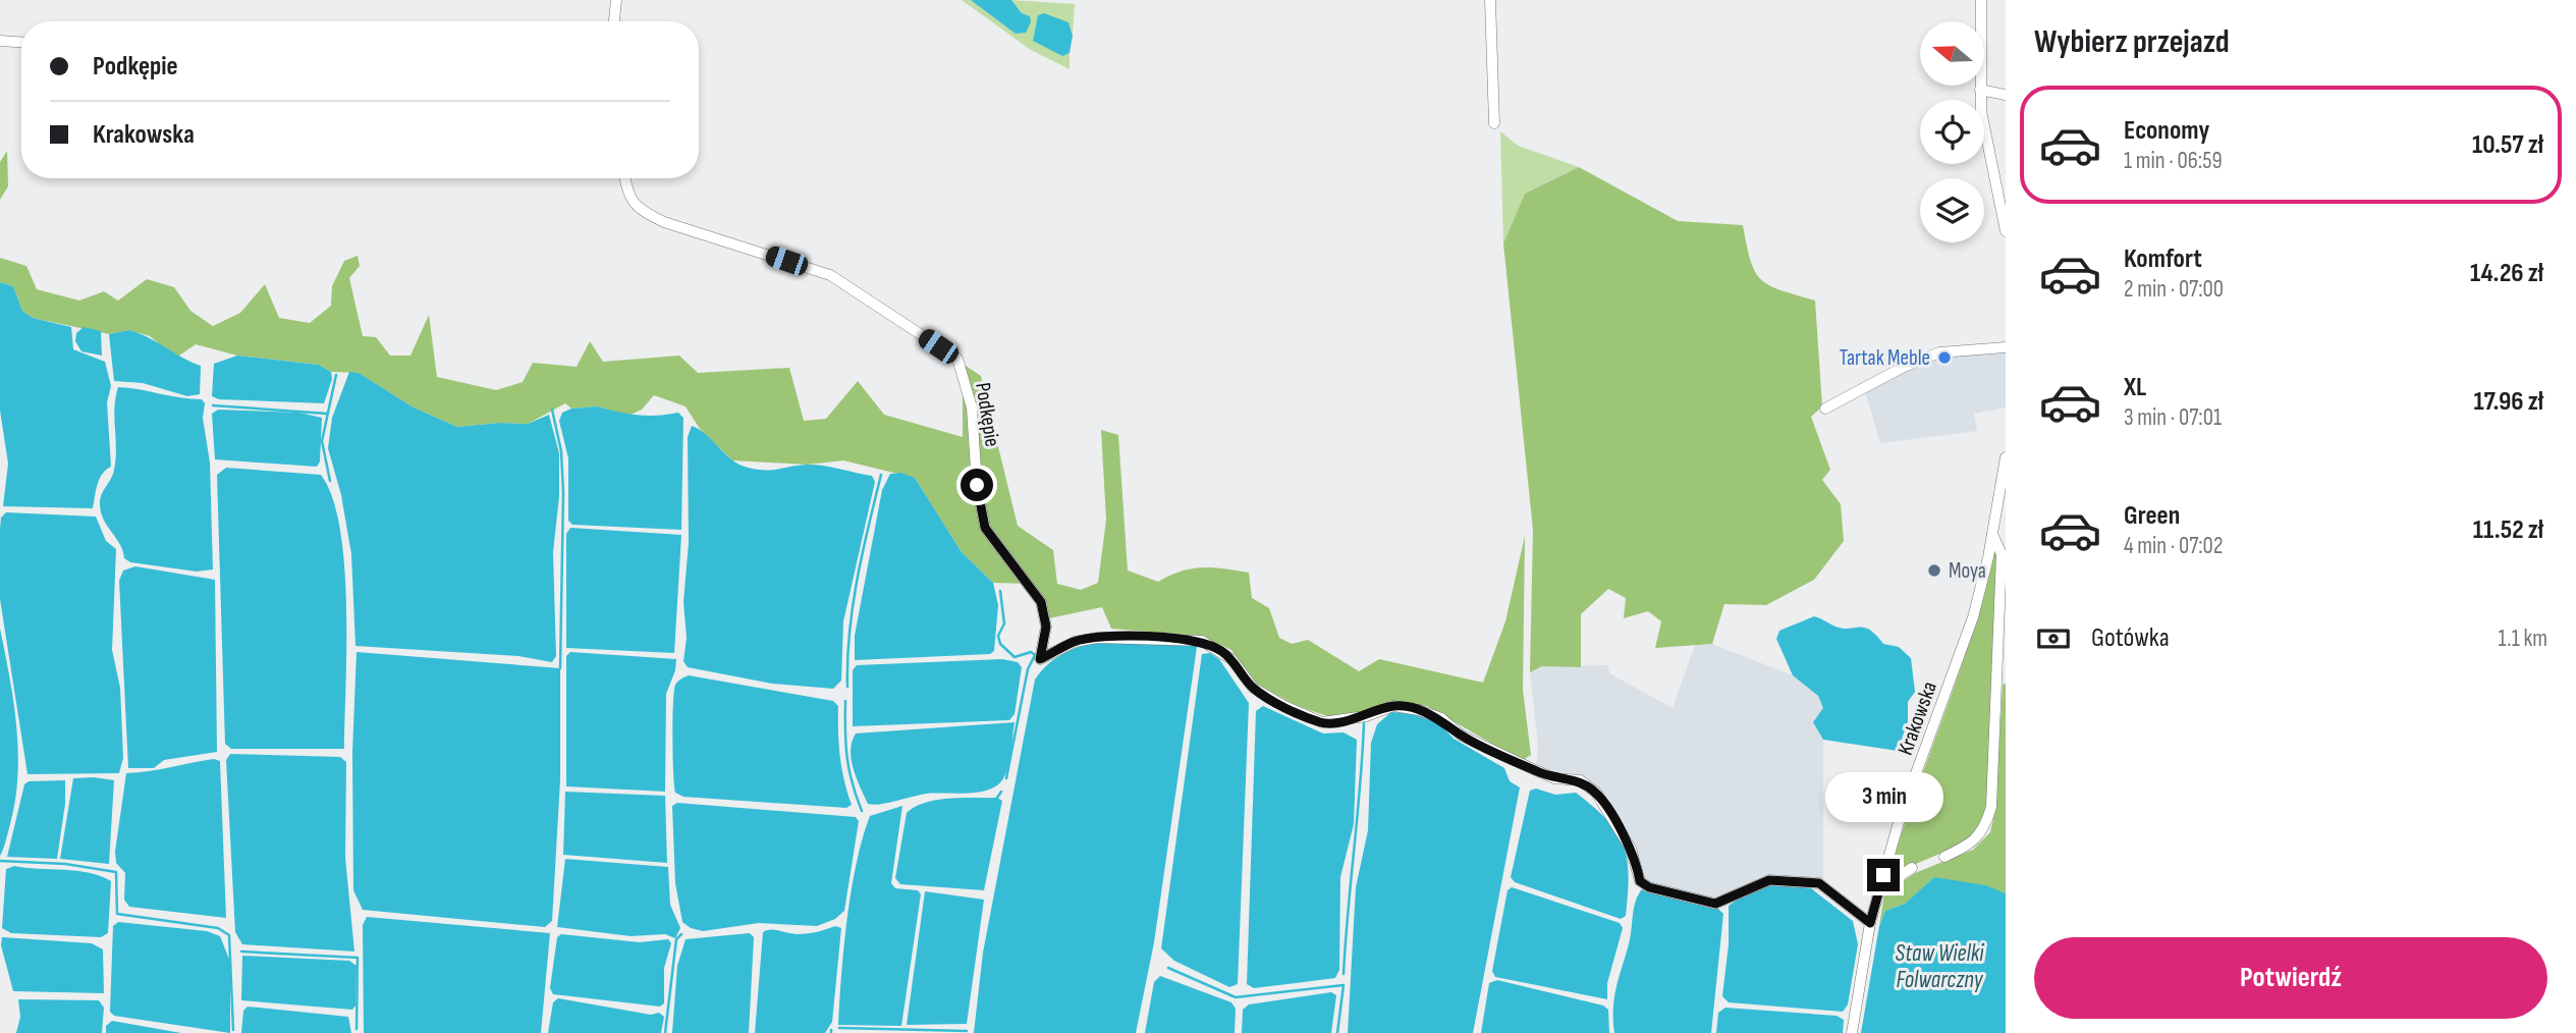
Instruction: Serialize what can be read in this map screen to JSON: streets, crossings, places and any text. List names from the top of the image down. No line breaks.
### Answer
{"streets":{"street":["Podkępie","Krakowska"]},"crossings":[["Podkępie","Krakowska"]],"water":["Staw Wielki Folwarczny"],"places":["Tartak Meble","Moya"],"north":"left","page":{"heading":"Wybierz przejazd","banner":["Podkępie","Krakowska"],"list":[{"name":"Economy","note":"1 min · 06:59","value":"10.57 zł"},{"name":"Komfort","note":"2 min · 07:00","value":"14.26 zł"},{"name":"XL","note":"3 min · 07:01","value":"17.96 zł"},{"name":"Green","note":"4 min · 07:02","value":"11.52 zł"}],"pay":["Gotówka","1.1 km"],"bubble":"3 min","buttons":"Potwierdź"}}
